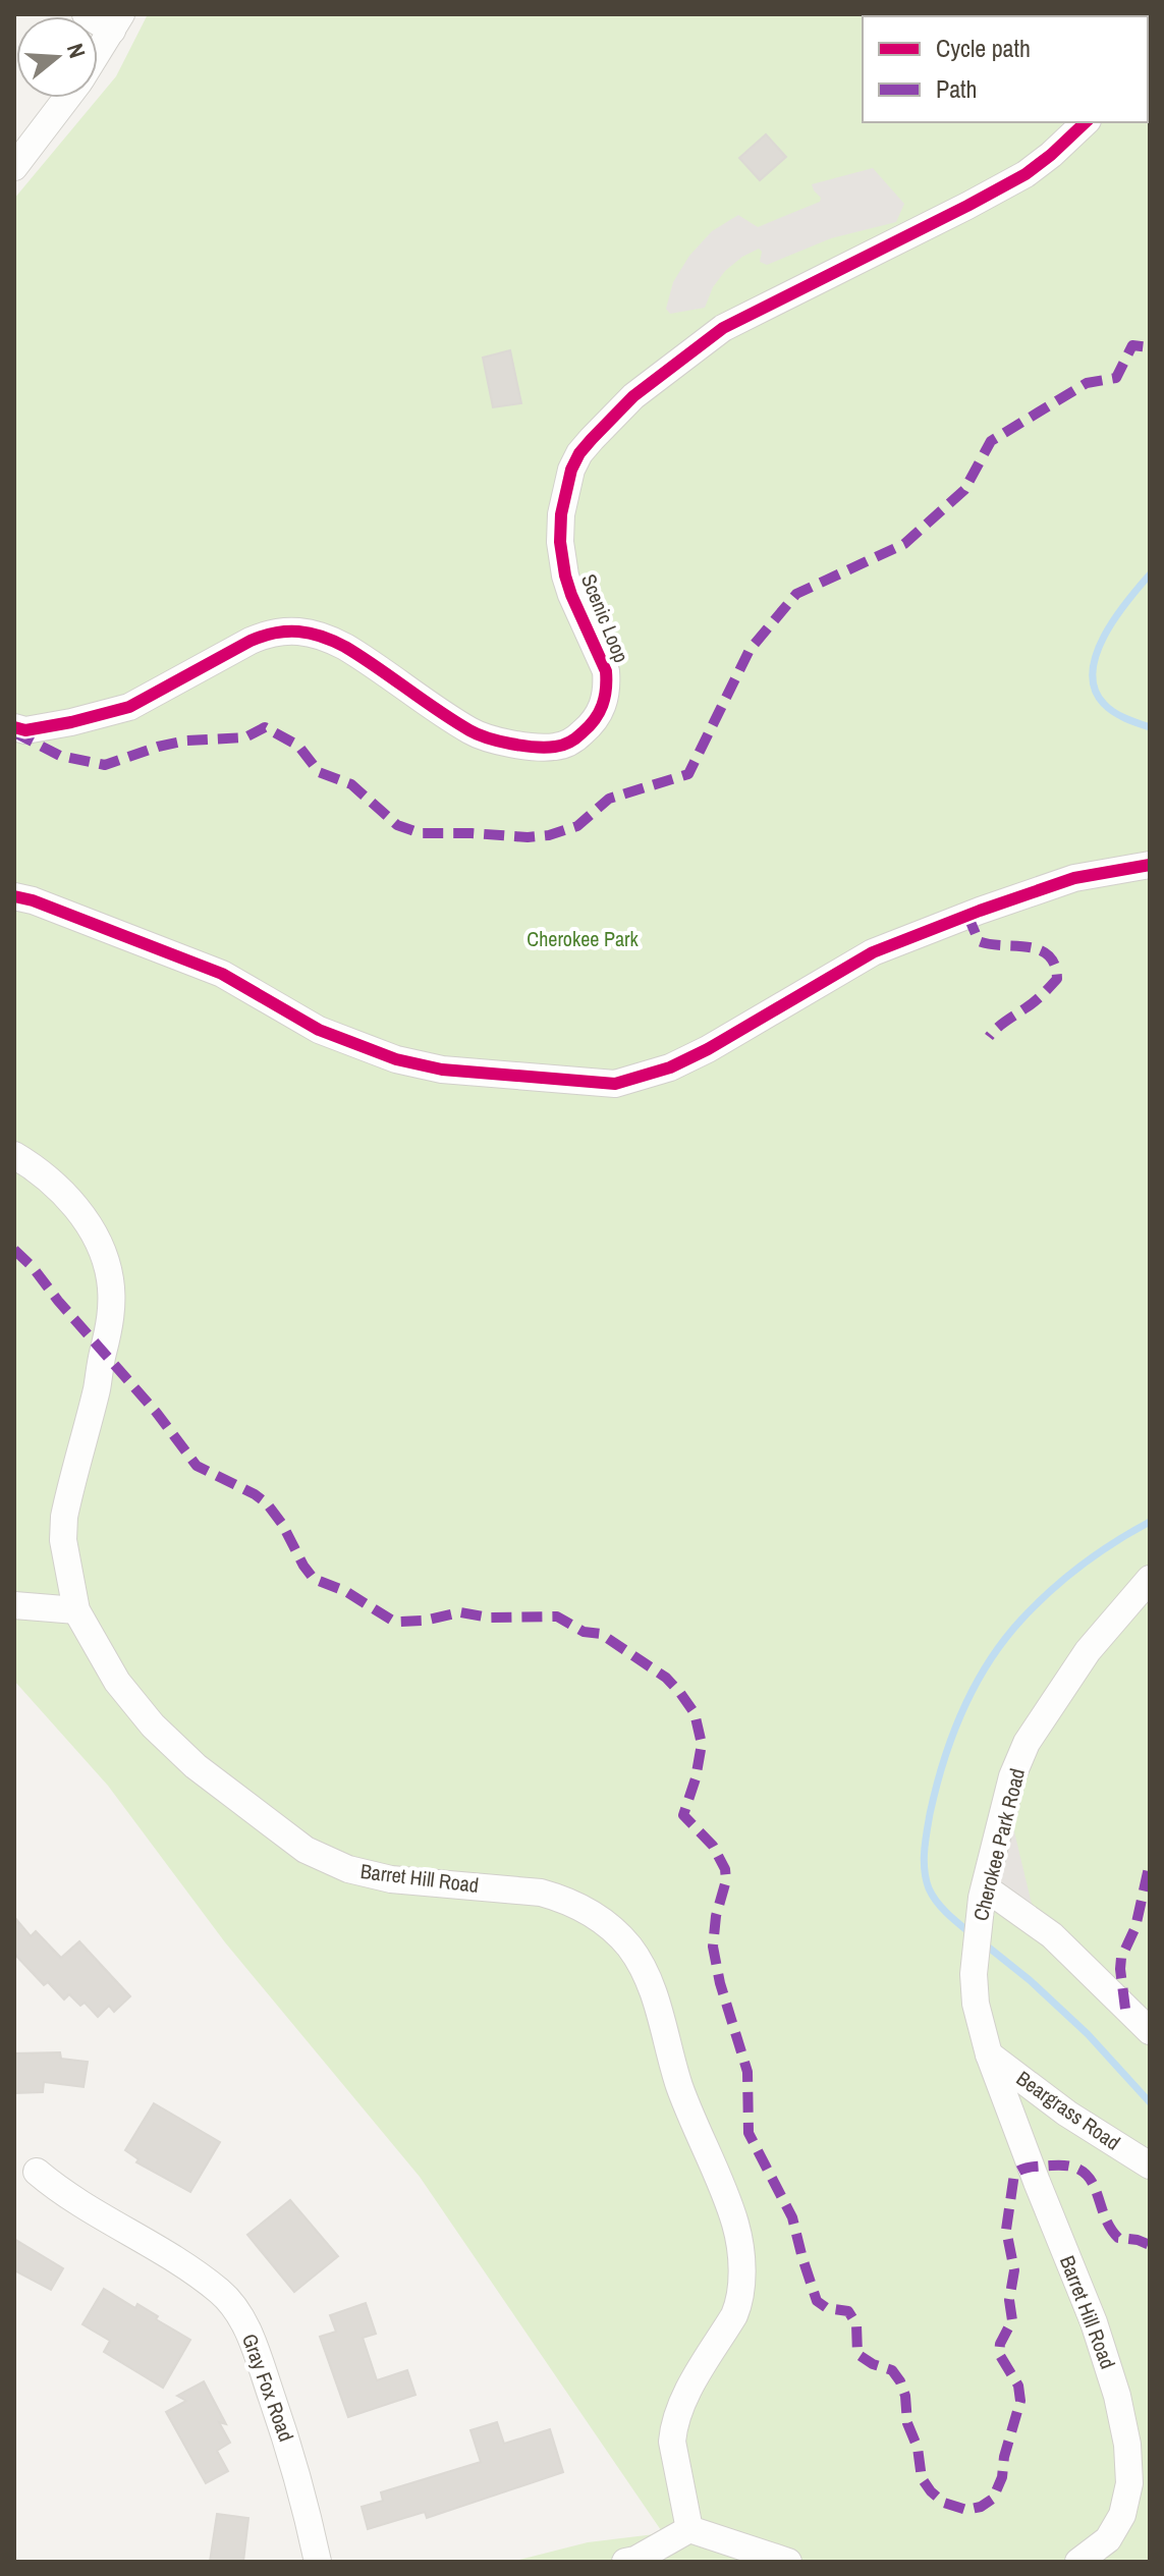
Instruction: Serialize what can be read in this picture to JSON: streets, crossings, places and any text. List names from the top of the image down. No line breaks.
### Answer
{"streets":{"street":["Scenic Loop","Cherokee Park Road","Barret Hill Road","Beargrass Road","Gray Fox Road"]},"crossings":[["Cherokee Park Road","Barret Hill Road"],["Cherokee Park Road","Beargrass Road"],["Barret Hill Road","Beargrass Road"]],"parks":["Cherokee Park"],"legend":["Cycle path","Path"],"north":"right"}
